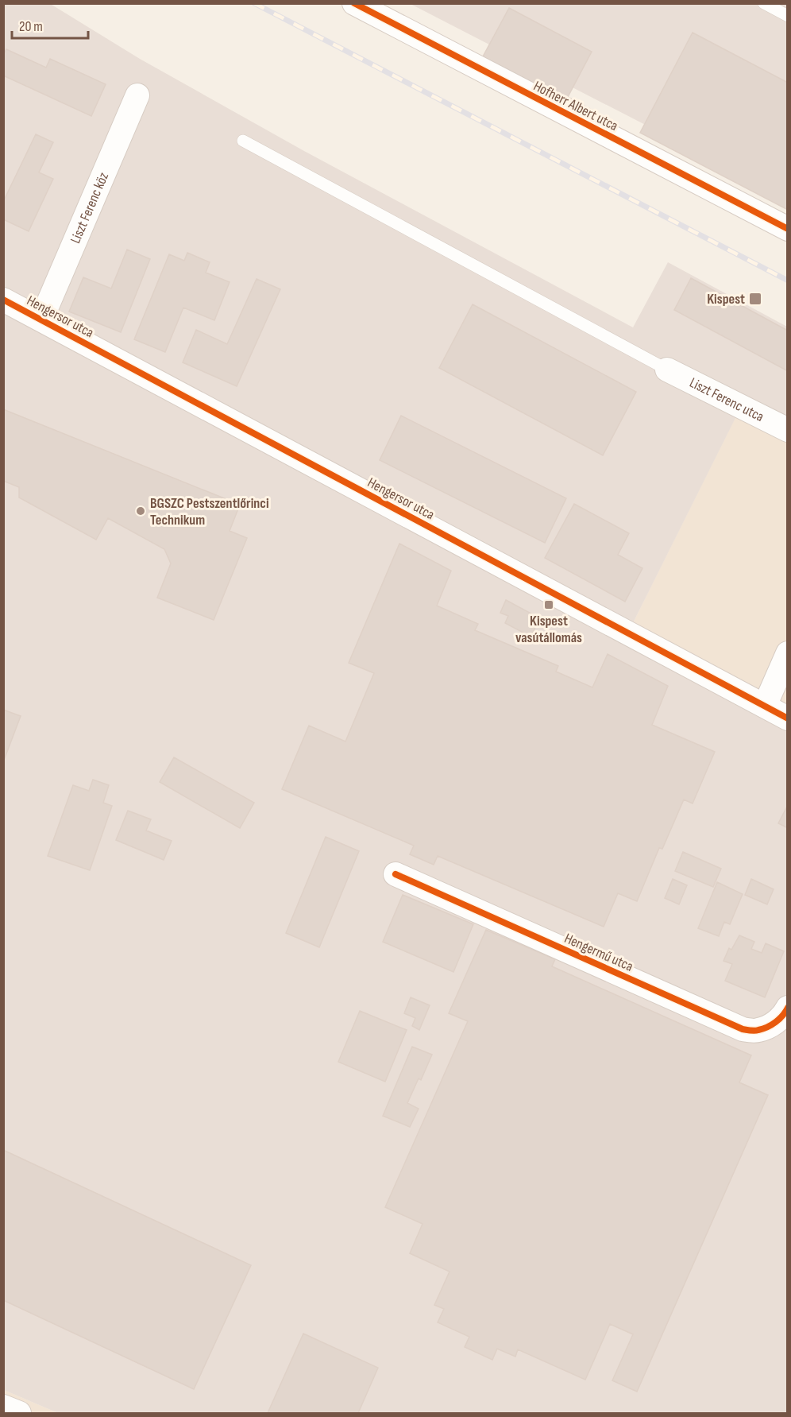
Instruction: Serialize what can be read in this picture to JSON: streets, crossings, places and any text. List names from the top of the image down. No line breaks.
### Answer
{"streets":{"street":["Hofherr Albert utca","Liszt Ferenc köz","Hengersor utca","Liszt Ferenc utca","Hengermű utca"]},"crossings":[["Liszt Ferenc köz","Hengersor utca"]],"places":{"transit":["Kispest","Kispest vasútállomás"],"other":["BGSZC Pestszentlőrinci Technikum"]},"scale_bar":"20 m"}
